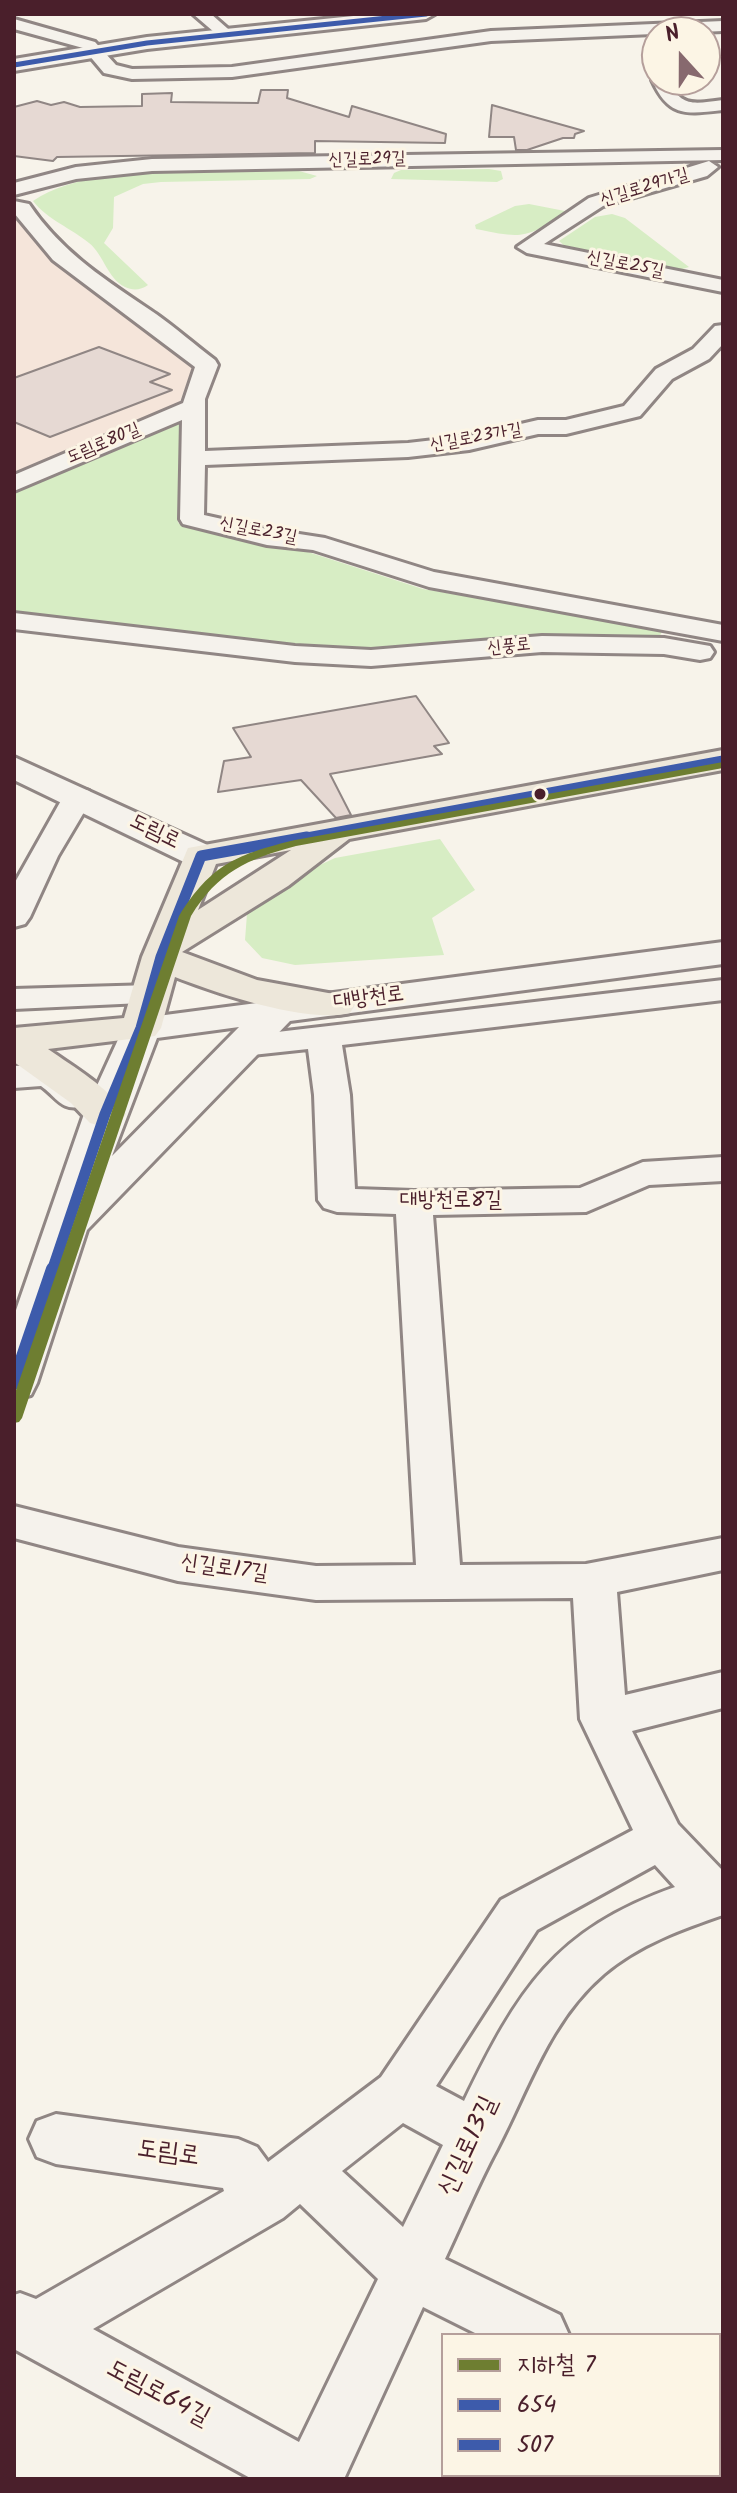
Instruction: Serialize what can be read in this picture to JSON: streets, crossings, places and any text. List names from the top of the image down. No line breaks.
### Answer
{"streets":{"main road":["도림로","대방천로"],"street":["신길로29길","신길로29가길","신길로25길","신길로23가길","도림로80길","신길로23길","신풍로","대방천로8길","신길로17길","신길로13길","도림로64길"]},"crossings":[["신길로29길","신길로29가길"],["신길로29가길","신길로25길"],["신길로23가길","신길로23길"],["도림로80길","신길로23길"],["도림로","대방천로"],["도림로","신길로13길"],["대방천로","대방천로8길"],["신길로17길","신길로13길"]],"lines":["transit line 507","transit line 654","metro line 7"],"legend":["지하철 7","654","507"],"north":"top"}
